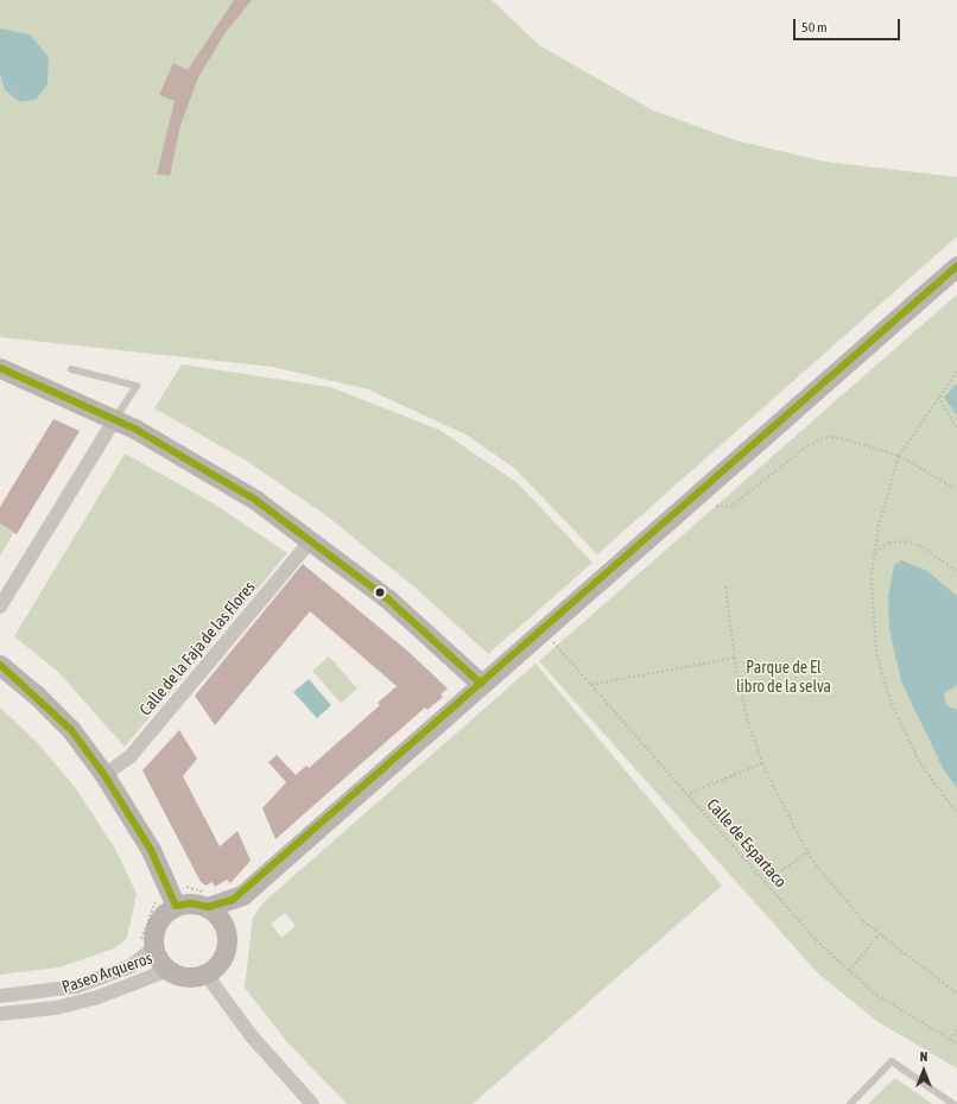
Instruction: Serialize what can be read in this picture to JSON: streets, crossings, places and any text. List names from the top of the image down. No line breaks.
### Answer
{"streets":{"street":["Calle de la Faja de las Flores","Paseo Arqueros"],"path":["Calle de Espartaco"]},"parks":["Parque de El libro de la selva"],"scale_bar":"50 m","north":"top"}
